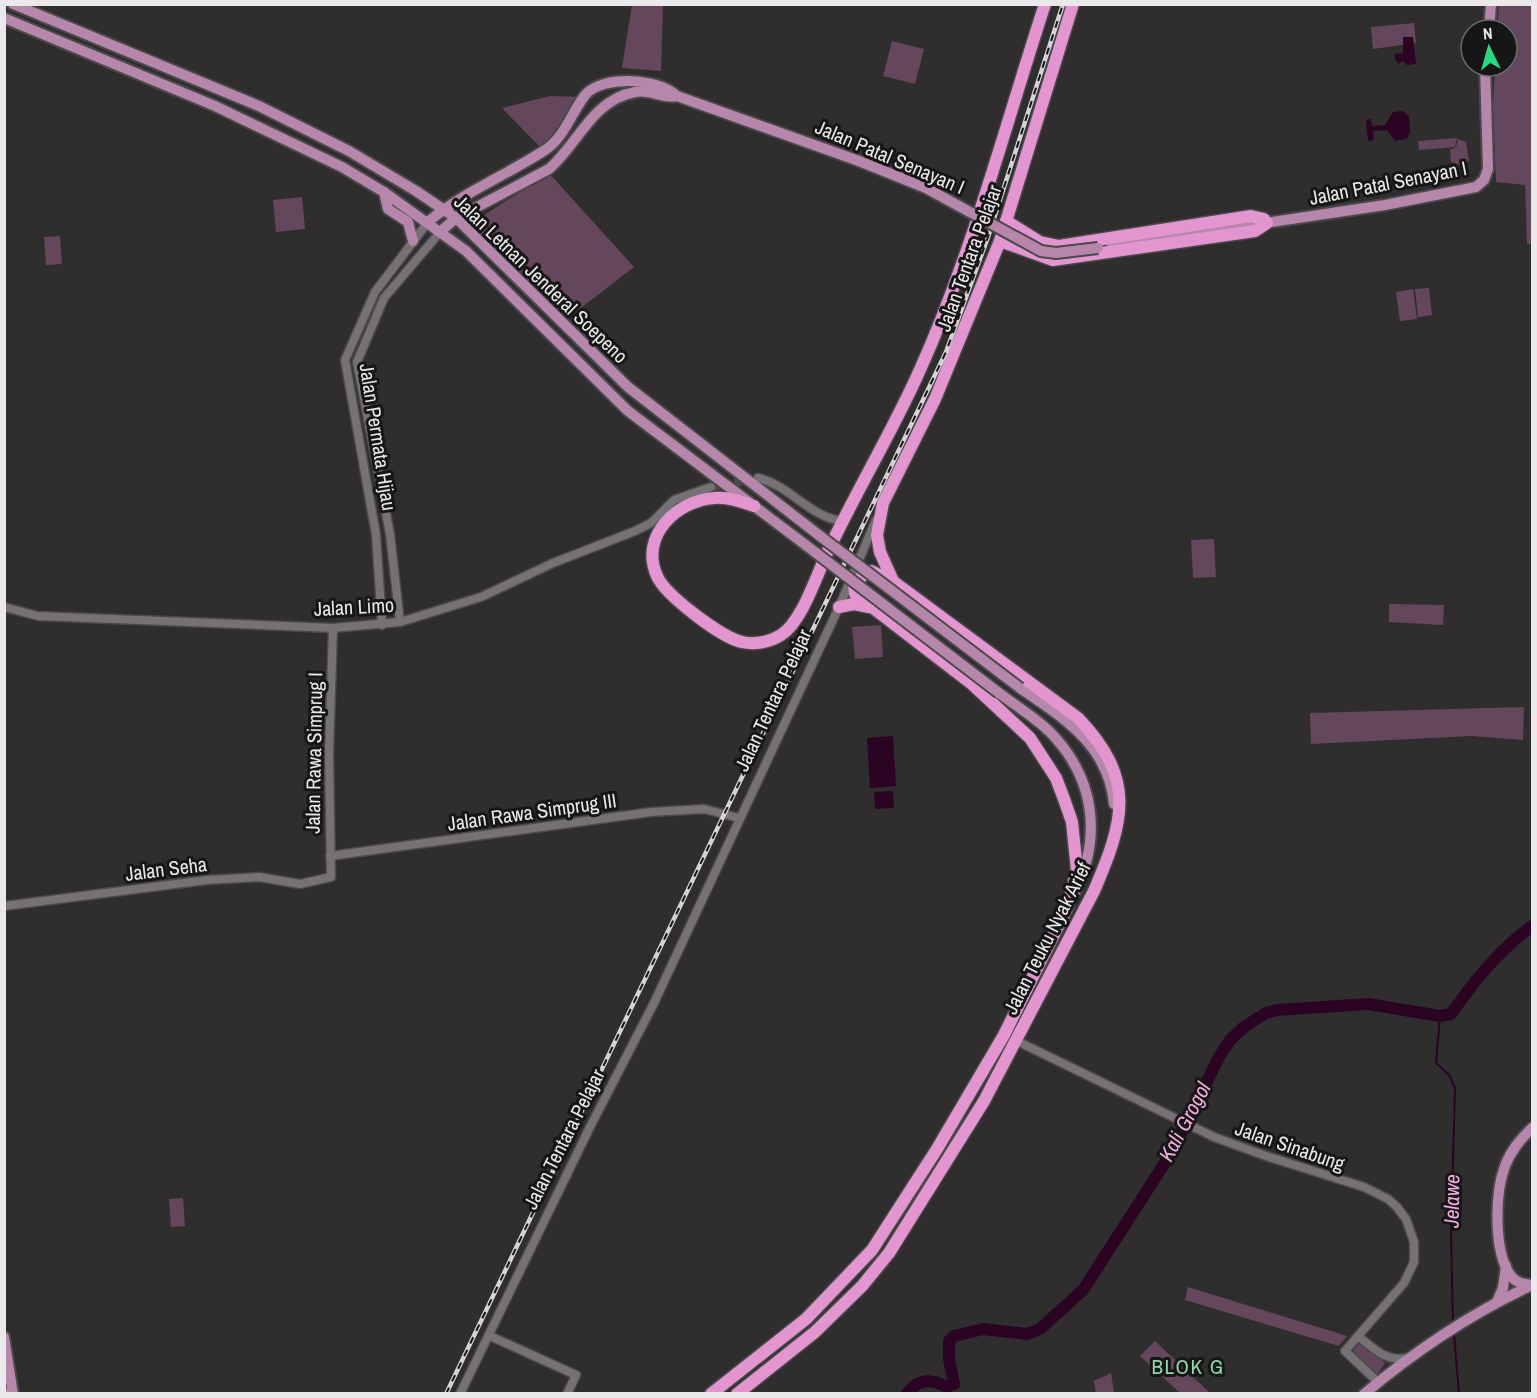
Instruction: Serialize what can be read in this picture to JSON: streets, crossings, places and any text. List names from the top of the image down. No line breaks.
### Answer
{"streets":{"highway":["Jalan Tentara Pelajar","Jalan Teuku Nyak Arief"],"main road":["Jalan Patal Senayan I","Jalan Letnan Jenderal Soepeno","Jalan Permata Hijau"],"street":["Jalan Limo","Jalan Rawa Simprug I","Jalan Rawa Simprug III","Jalan Seha","Jalan Sinabung"]},"crossings":[["Jalan Patal Senayan I","Jalan Permata Hijau"],["Jalan Tentara Pelajar","Jalan Letnan Jenderal Soepeno"],["Jalan Tentara Pelajar","Jalan Rawa Simprug III"],["Jalan Letnan Jenderal Soepeno","Jalan Permata Hijau"],["Jalan Letnan Jenderal Soepeno","Jalan Teuku Nyak Arief"],["Jalan Permata Hijau","Jalan Limo"],["Jalan Limo","Jalan Rawa Simprug I"],["Jalan Rawa Simprug I","Jalan Rawa Simprug III"],["Jalan Rawa Simprug I","Jalan Seha"],["Jalan Teuku Nyak Arief","Jalan Sinabung"]],"districts":["BLOK G"],"water":["Kali Grogol","Jelawe"],"north":"top"}
